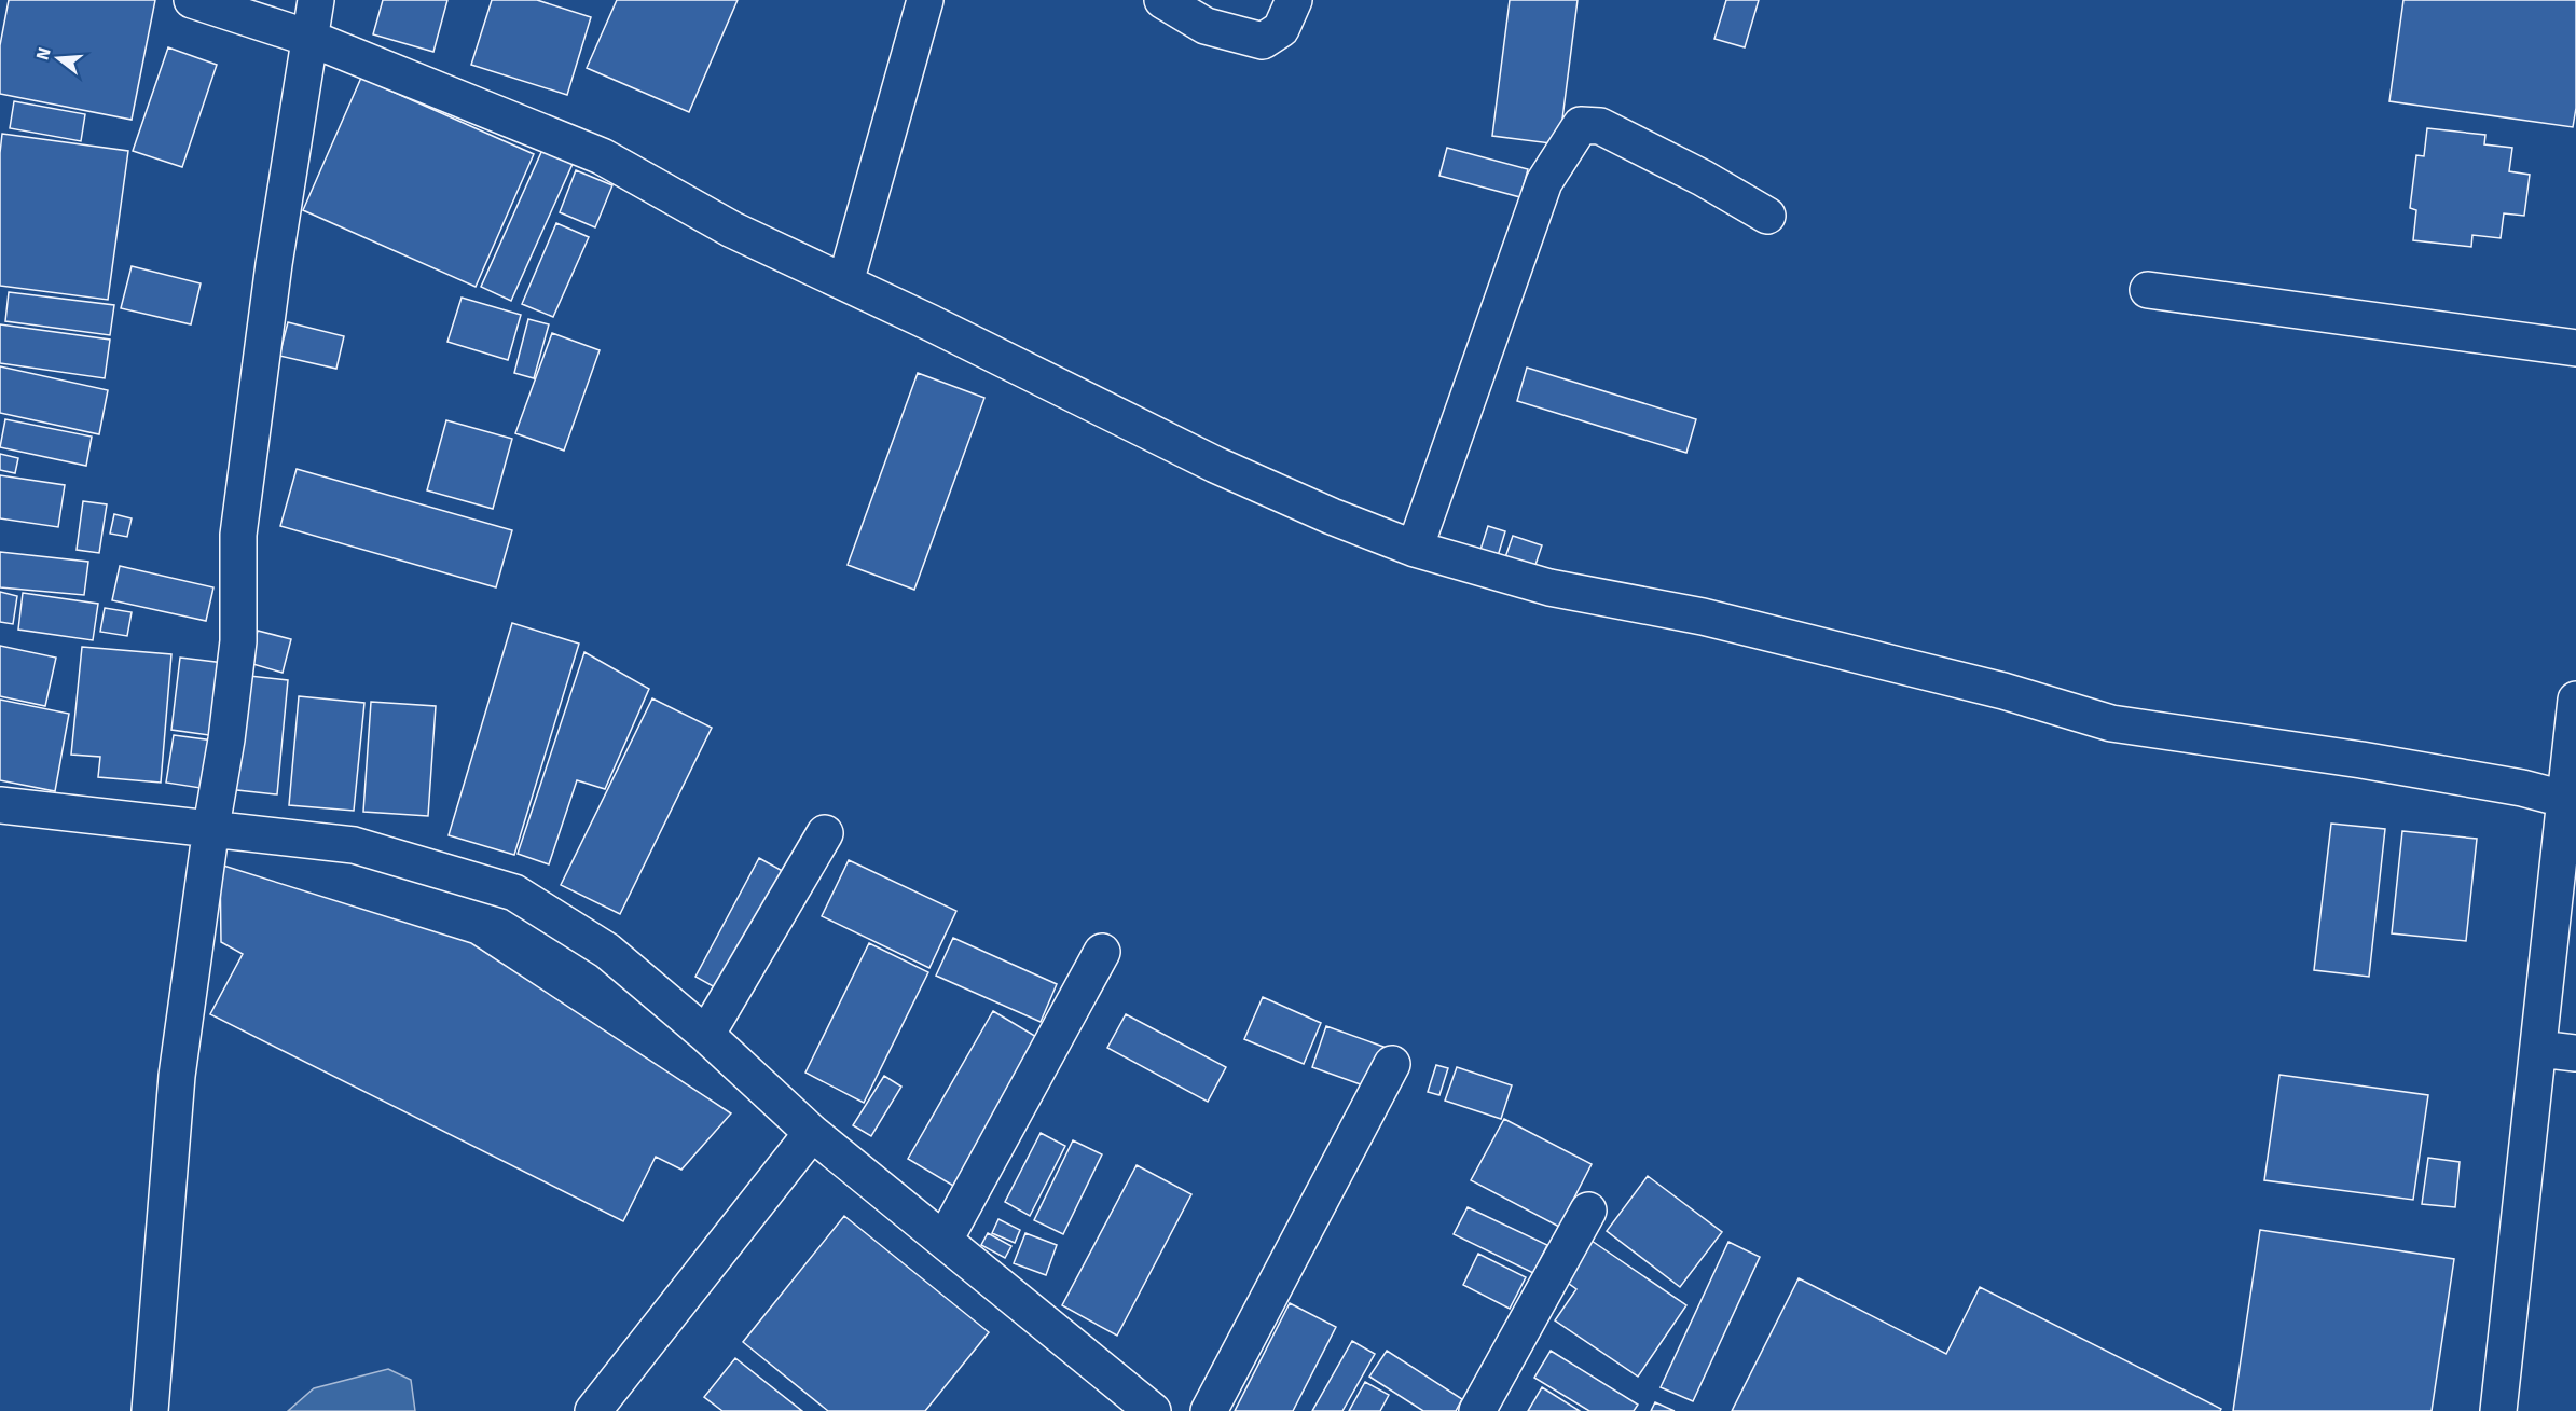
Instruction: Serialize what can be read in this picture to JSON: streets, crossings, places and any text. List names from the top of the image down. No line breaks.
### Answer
{"north":"left"}
